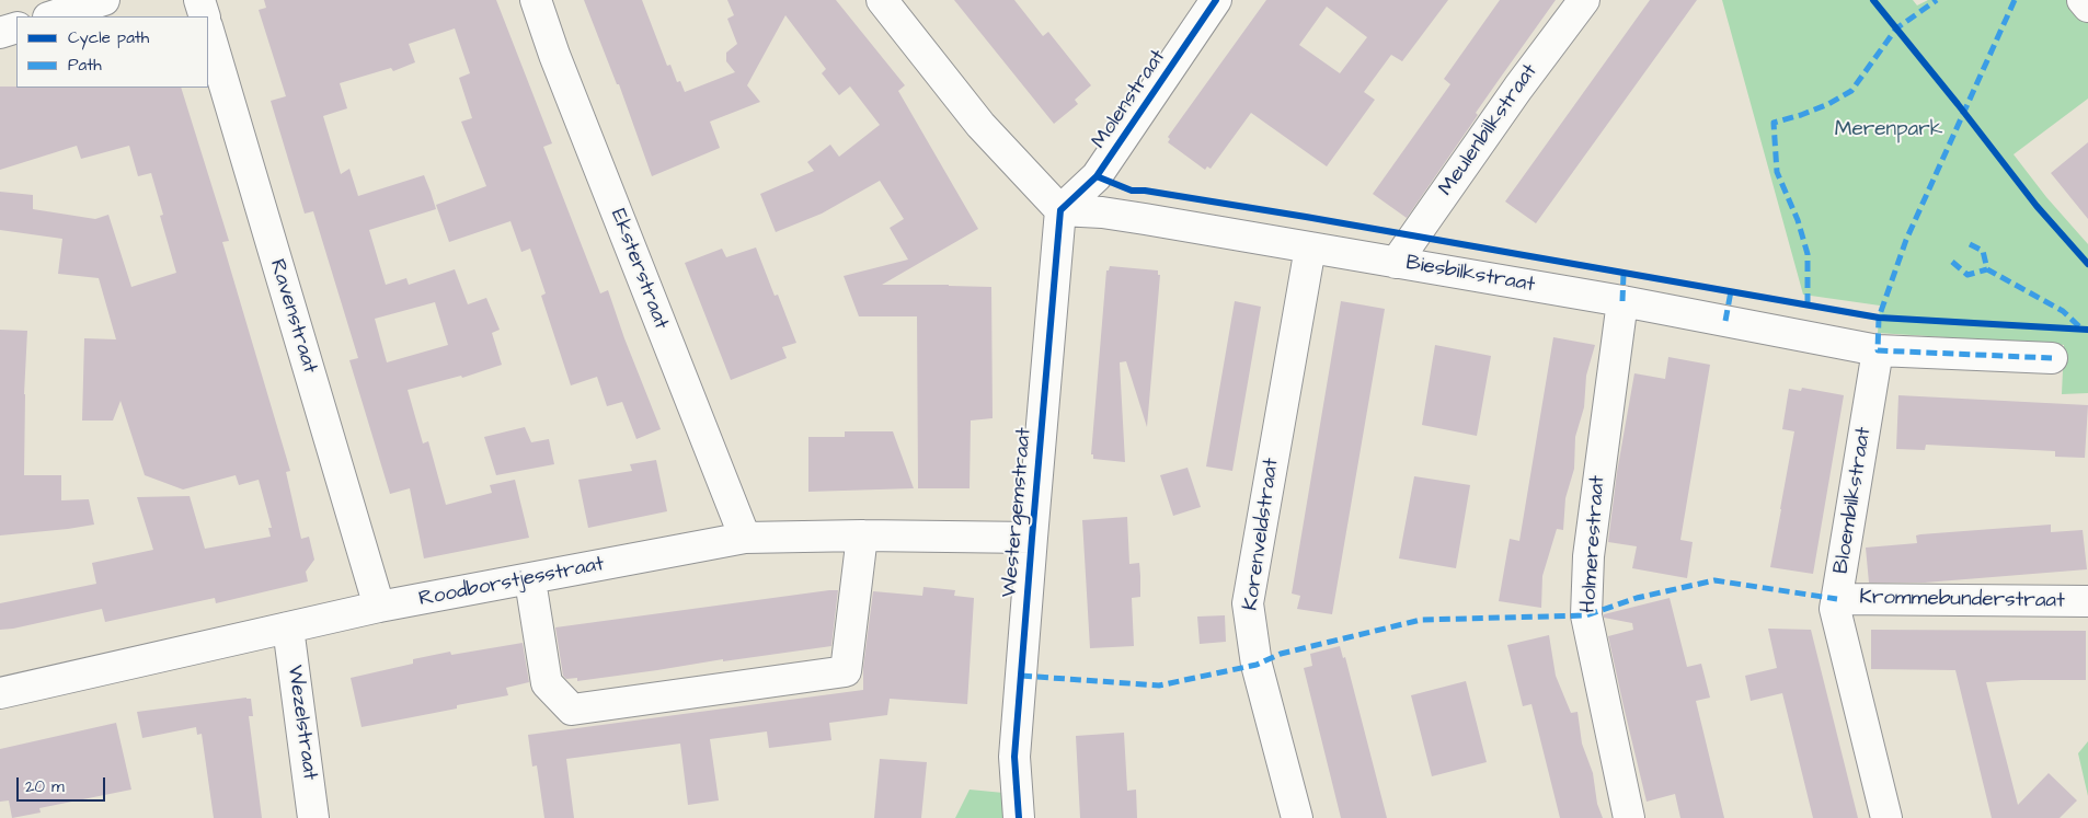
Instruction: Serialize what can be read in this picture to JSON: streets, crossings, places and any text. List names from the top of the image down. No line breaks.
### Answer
{"streets":{"street":["Molenstraat","Meulenbilkstraat","Eksterstraat","Biesbilkstraat","Ravenstraat","Bloembilkstraat","Westergemstraat","Korenveldstraat","Holmerestraat","Roodborstjesstraat","Krommebunderstraat","Wezelstraat"]},"crossings":[["Molenstraat","Biesbilkstraat"],["Molenstraat","Westergemstraat"],["Meulenbilkstraat","Biesbilkstraat"],["Eksterstraat","Roodborstjesstraat"],["Biesbilkstraat","Bloembilkstraat"],["Biesbilkstraat","Westergemstraat"],["Biesbilkstraat","Korenveldstraat"],["Biesbilkstraat","Holmerestraat"],["Ravenstraat","Roodborstjesstraat"],["Bloembilkstraat","Krommebunderstraat"],["Westergemstraat","Roodborstjesstraat"],["Roodborstjesstraat","Wezelstraat"]],"parks":["Merenpark"],"legend":["Cycle path","Path"],"scale_bar":"20 m"}
